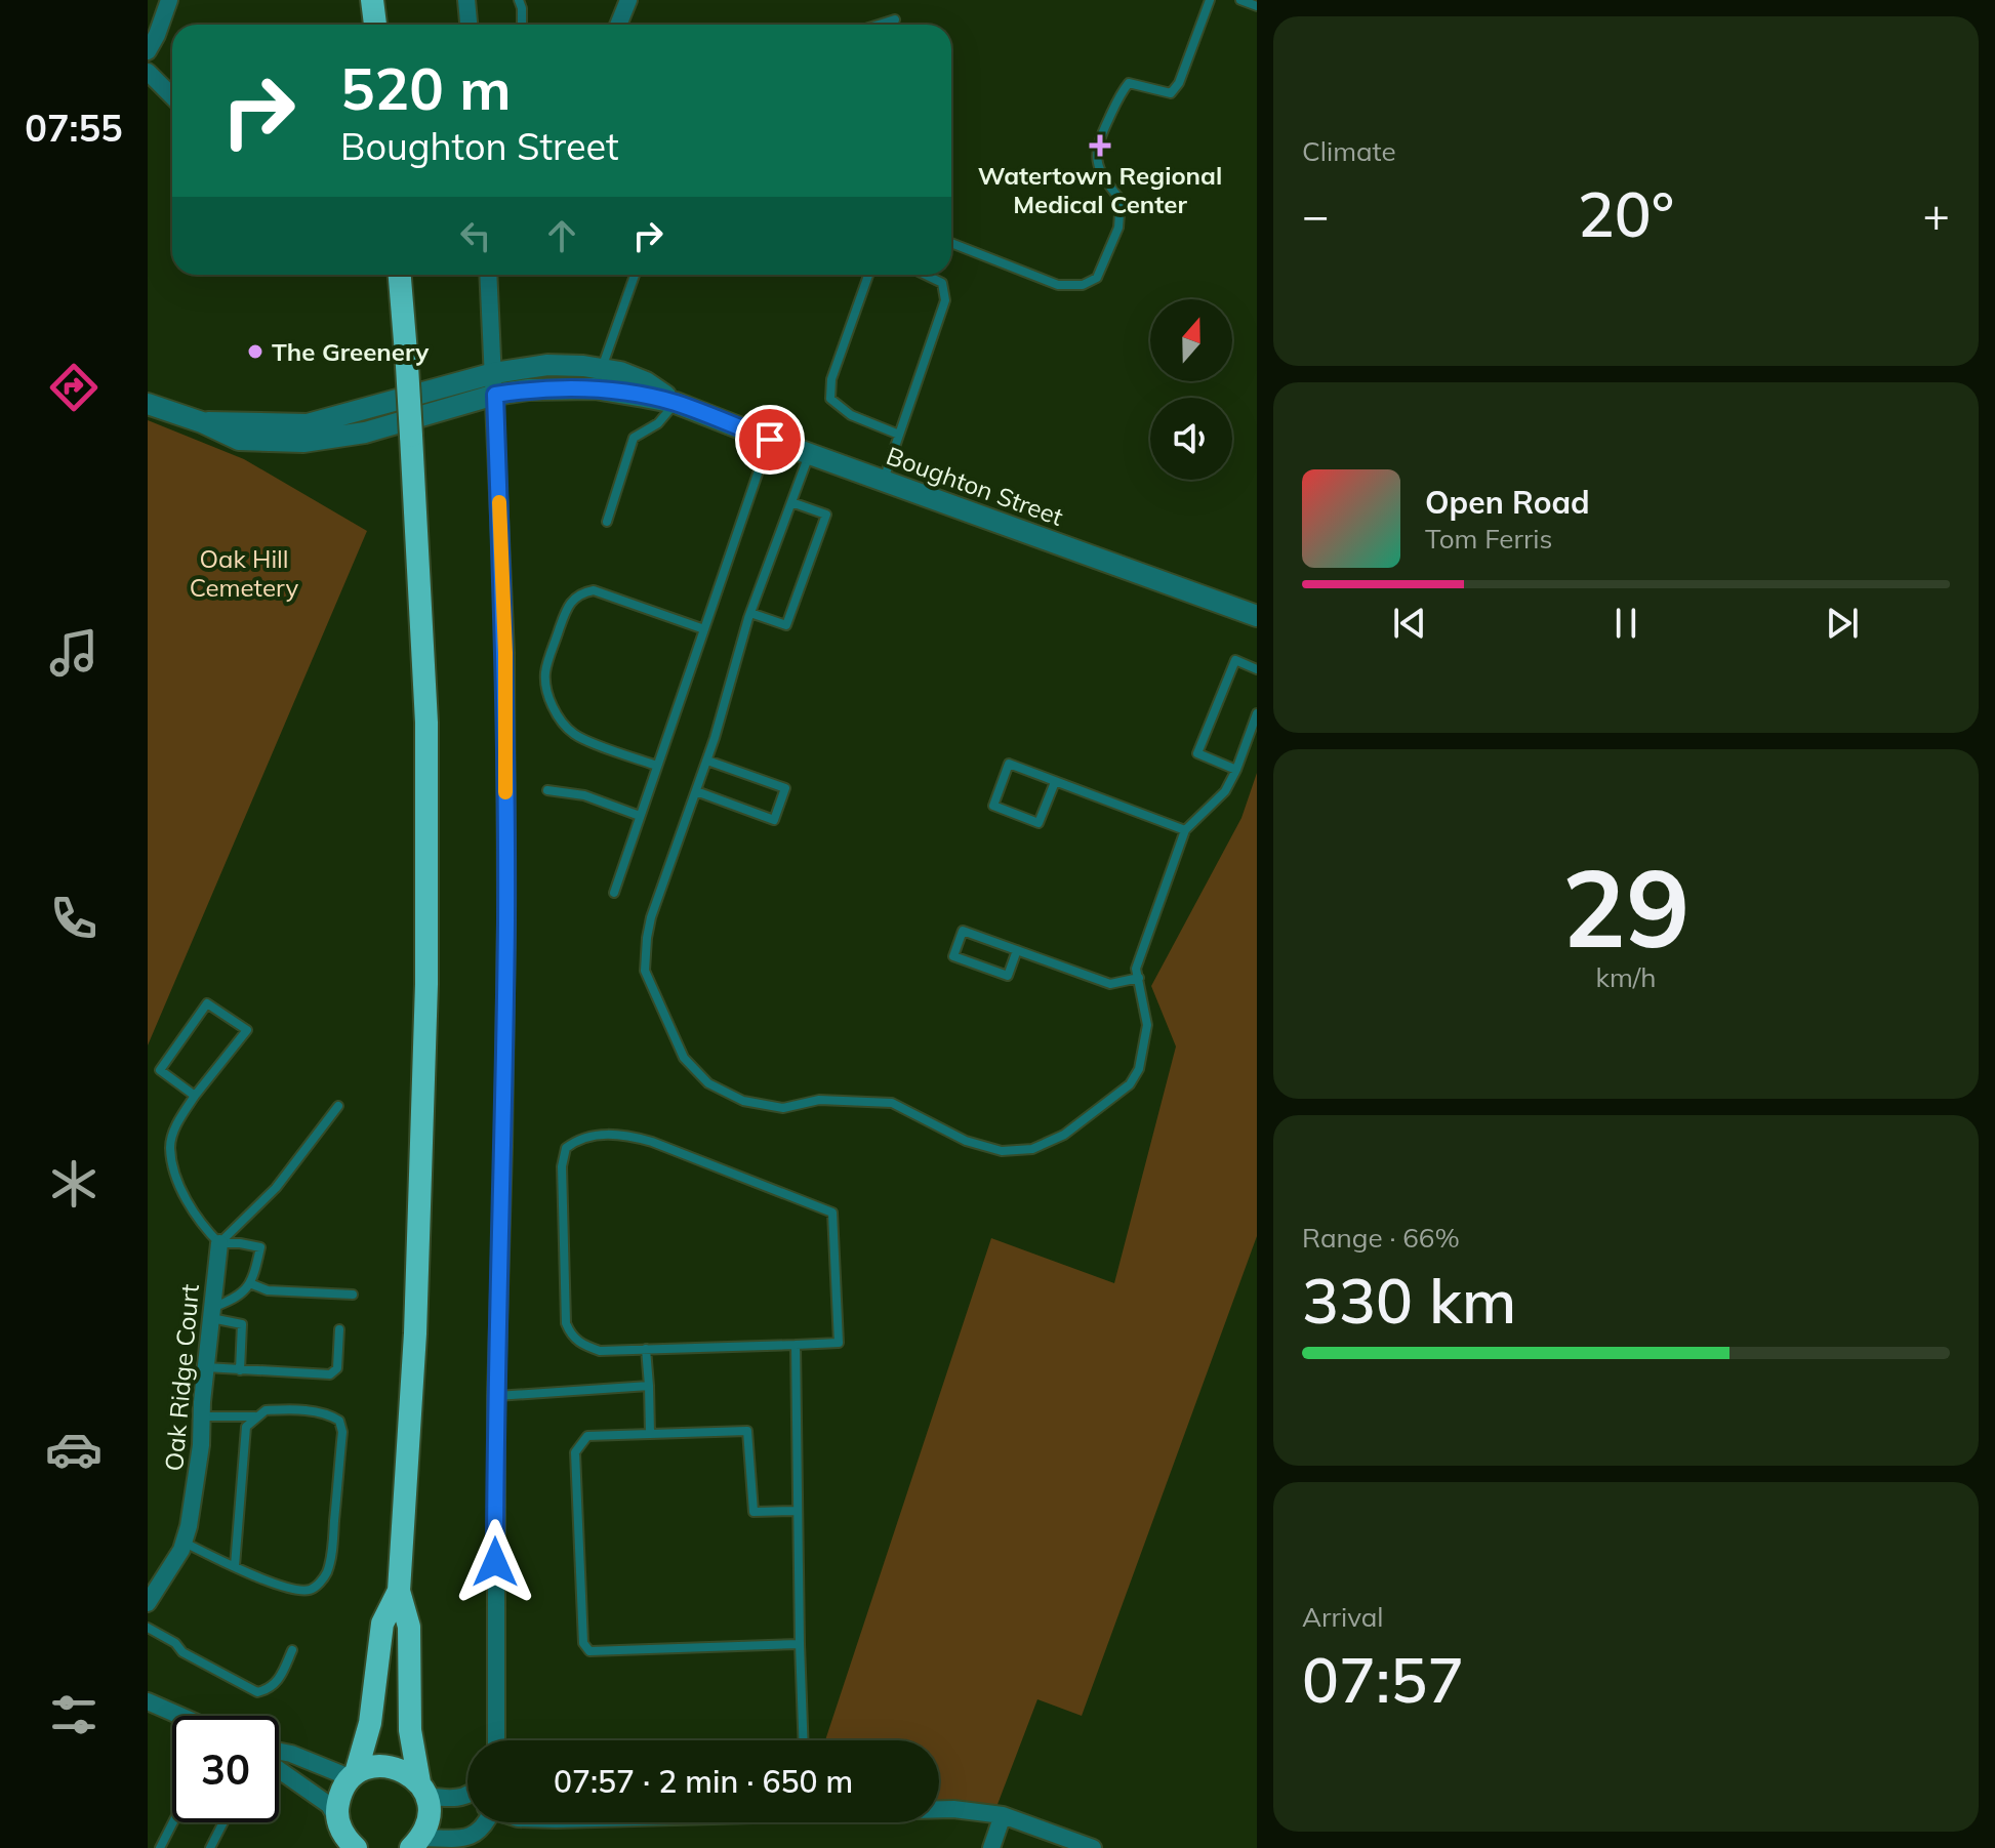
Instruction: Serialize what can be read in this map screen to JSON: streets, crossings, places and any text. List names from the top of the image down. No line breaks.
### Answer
{"streets":{"street":["Boughton Street","Oak Ridge Court"]},"parks":["Oak Hill Cemetery"],"places":{"health":["Watertown Regional Medical Center"],"other":["The Greenery"]},"north":"top","page":{"tabs":"07:55","tile":["Climate",["29","km/h"],["Range · 66%","330 km"],["Arrival","07:57"]],"turn":["520 m","Boughton Street"],"heat":["−","20°","+"],"song":["Open Road","Tom Ferris"],"limit":"30","trip":"07:57 · 2 min · 650 m"}}
